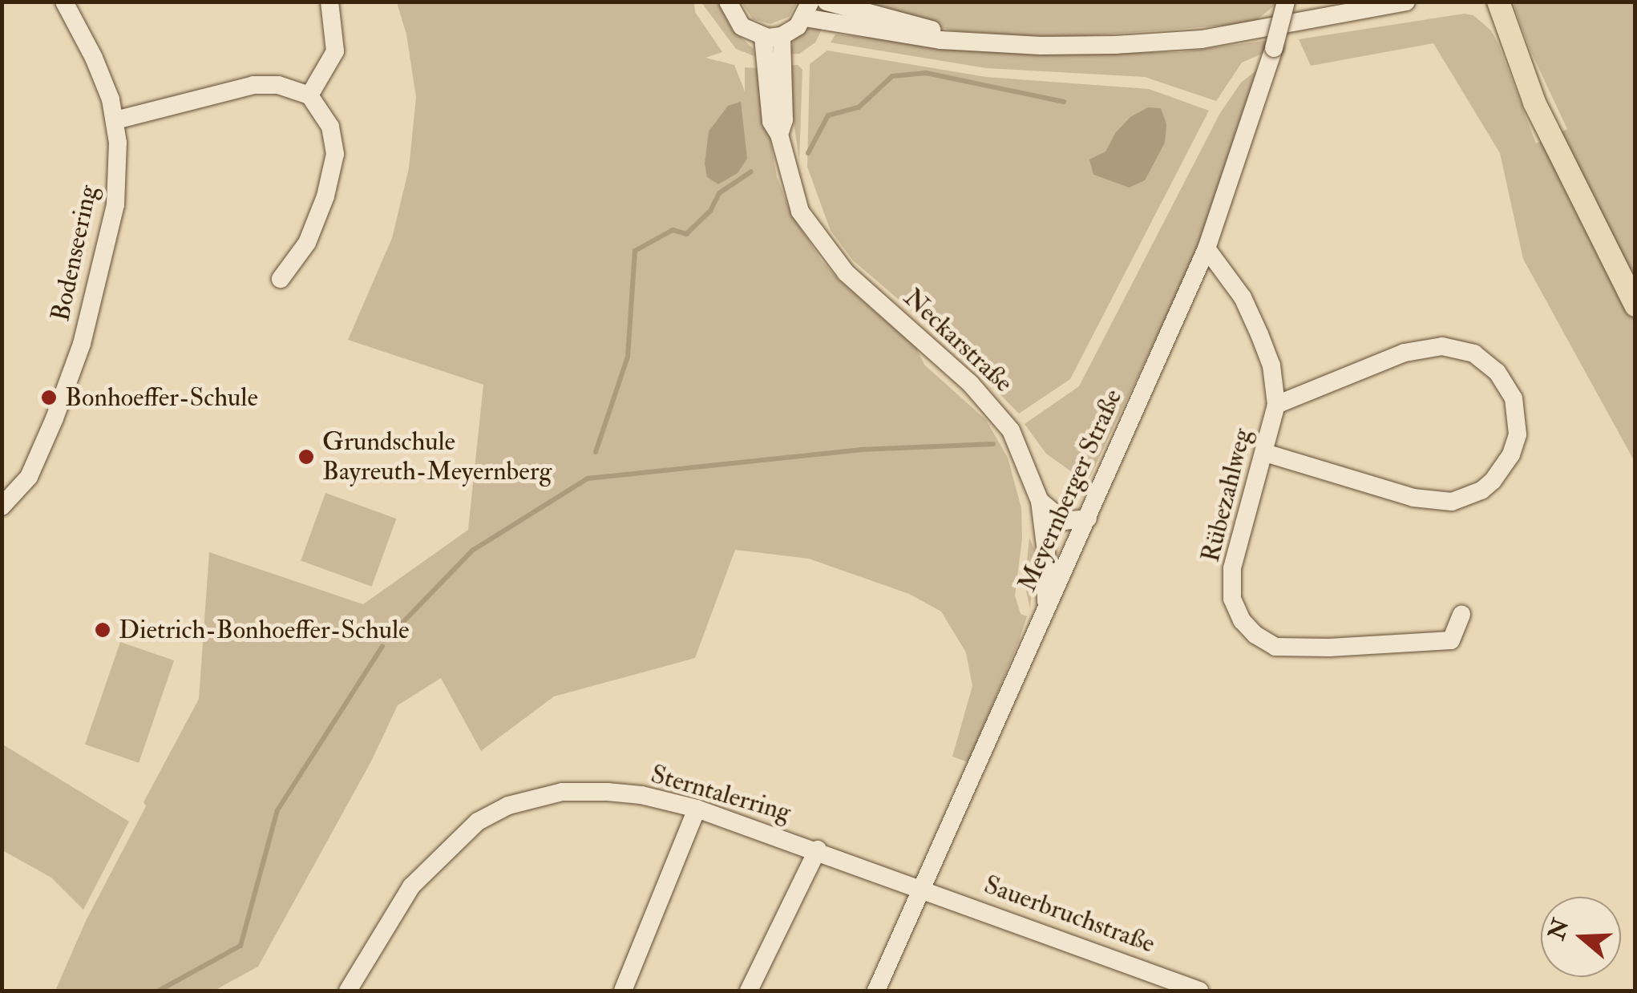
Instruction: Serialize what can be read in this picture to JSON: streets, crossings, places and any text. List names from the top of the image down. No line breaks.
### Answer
{"streets":{"street":["Bodenseering","Neckarstraße","Meyernberger Straße","Rübezahlweg","Sterntalerring","Sauerbruchstraße"]},"crossings":[["Neckarstraße","Meyernberger Straße"],["Meyernberger Straße","Rübezahlweg"],["Meyernberger Straße","Sterntalerring"],["Meyernberger Straße","Sauerbruchstraße"],["Sterntalerring","Sauerbruchstraße"]],"places":["Bonhoeffer-Schule","Grundschule Bayreuth-Meyernberg","Dietrich-Bonhoeffer-Schule"],"north":"left"}
